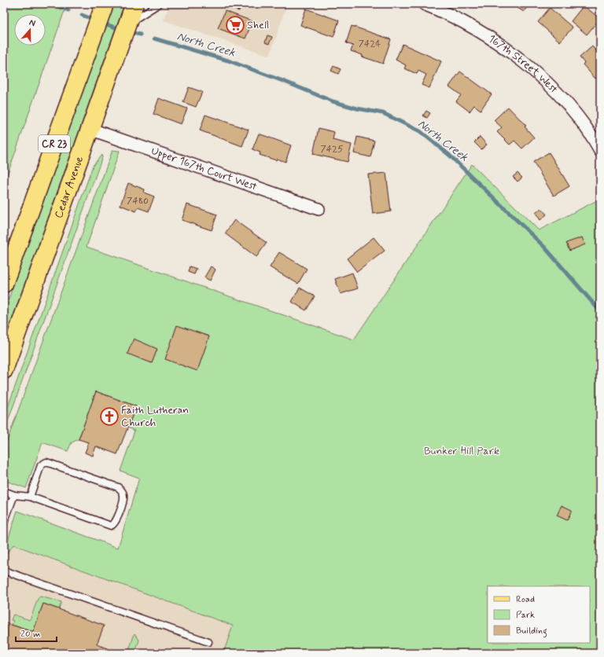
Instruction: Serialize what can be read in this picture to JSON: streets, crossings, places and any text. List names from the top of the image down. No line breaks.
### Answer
{"streets":{"main road":["CR 23","Cedar Avenue"],"street":["167th Street West","Upper 167th Court West"]},"crossings":[["Upper 167th Court West","Cedar Avenue"]],"water":["North Creek"],"parks":["Bunker Hill Park"],"places":{"supermarket":["Shell"],"church":["Faith Lutheran Church"]},"house_numbers":["7424","7425","7480"],"legend":["Road","Park","Building"],"scale_bar":"20 m","north":"top"}
